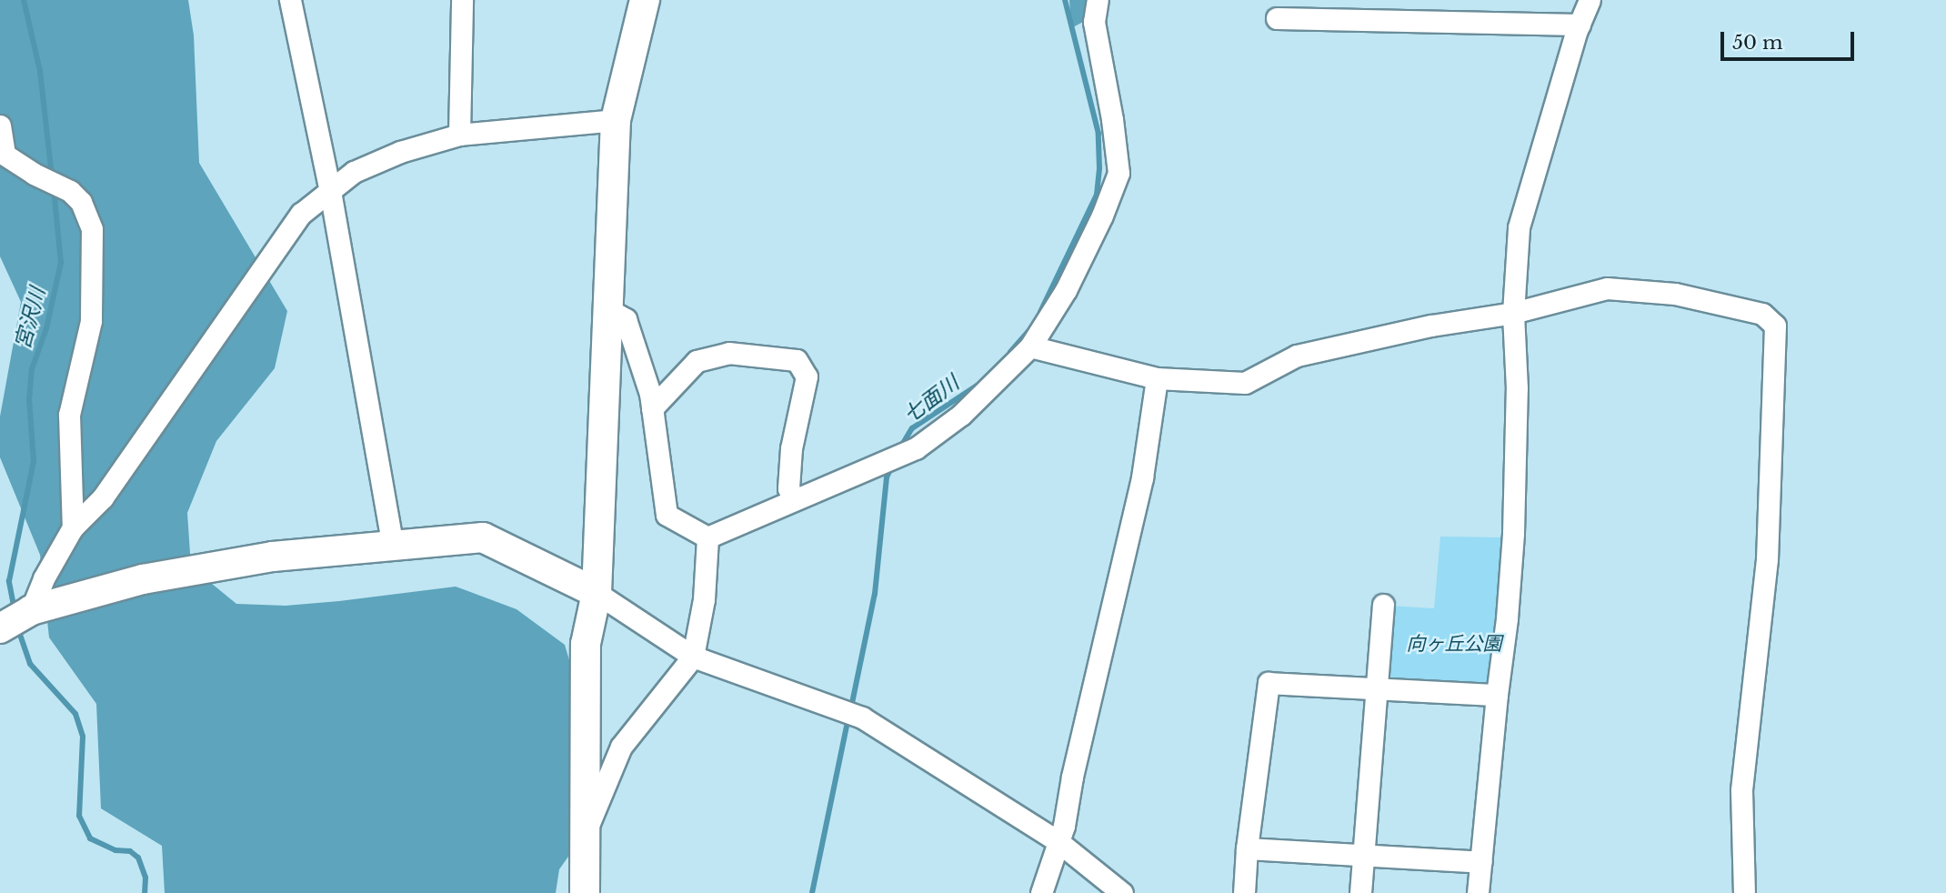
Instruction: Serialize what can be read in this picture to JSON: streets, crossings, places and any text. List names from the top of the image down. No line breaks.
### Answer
{"water":["宮沢川","七面川"],"parks":["向ヶ丘公園"],"scale_bar":"50 m"}
